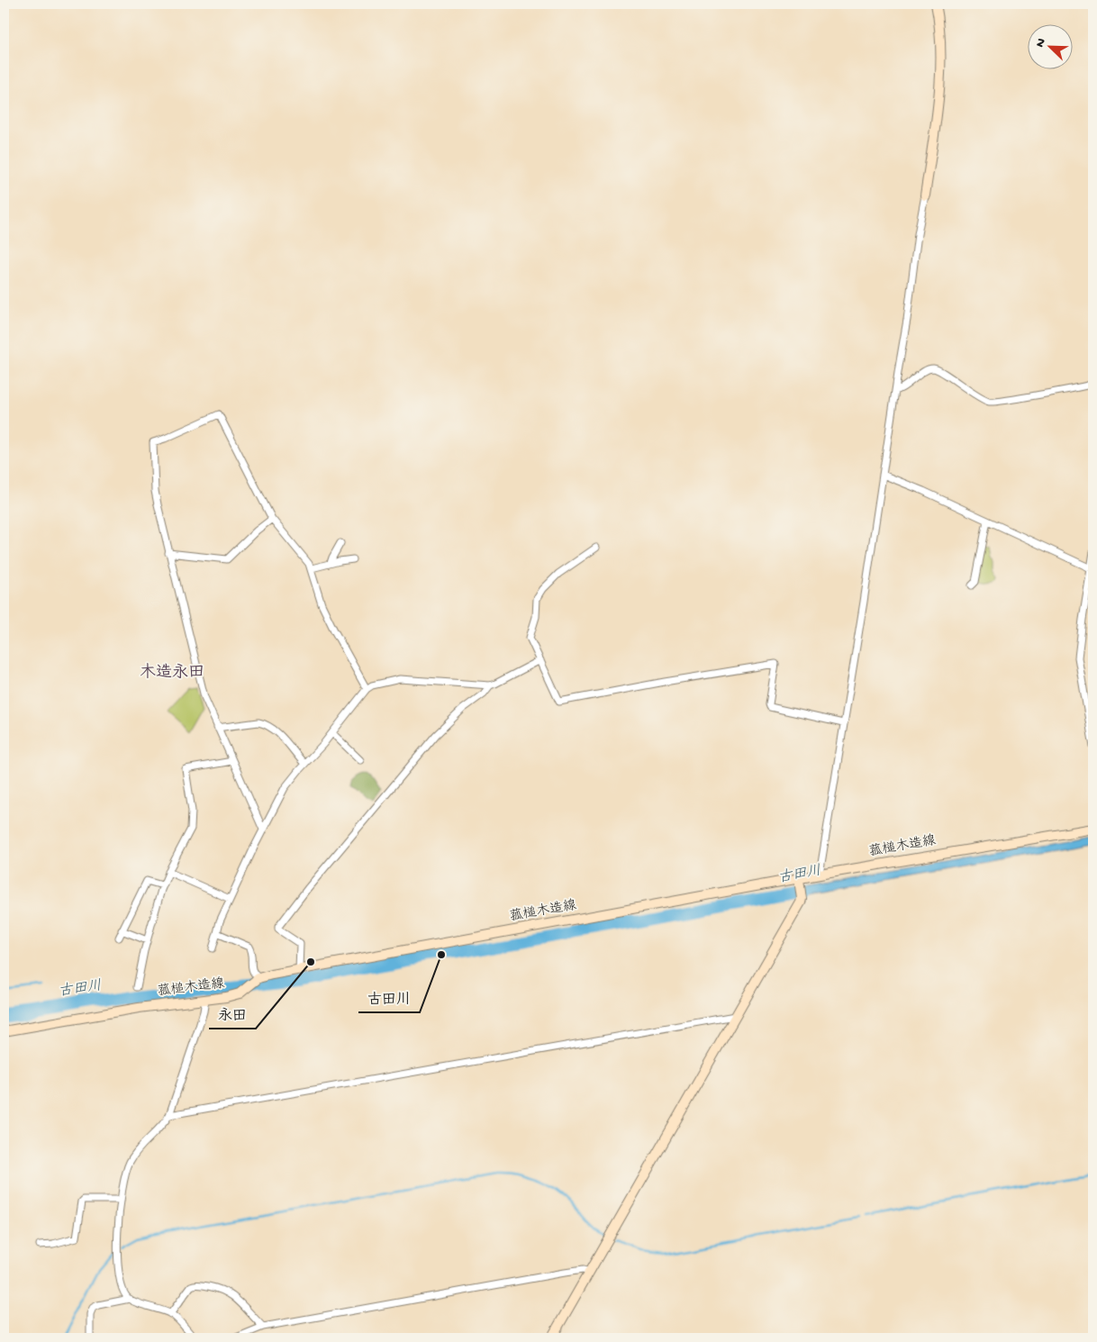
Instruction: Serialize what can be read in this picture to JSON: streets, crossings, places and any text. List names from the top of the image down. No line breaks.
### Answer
{"streets":{"main road":["菰槌木造線"]},"districts":["木造永田"],"water":["古田川"],"places":["古田川","永田"],"north":"top left"}
